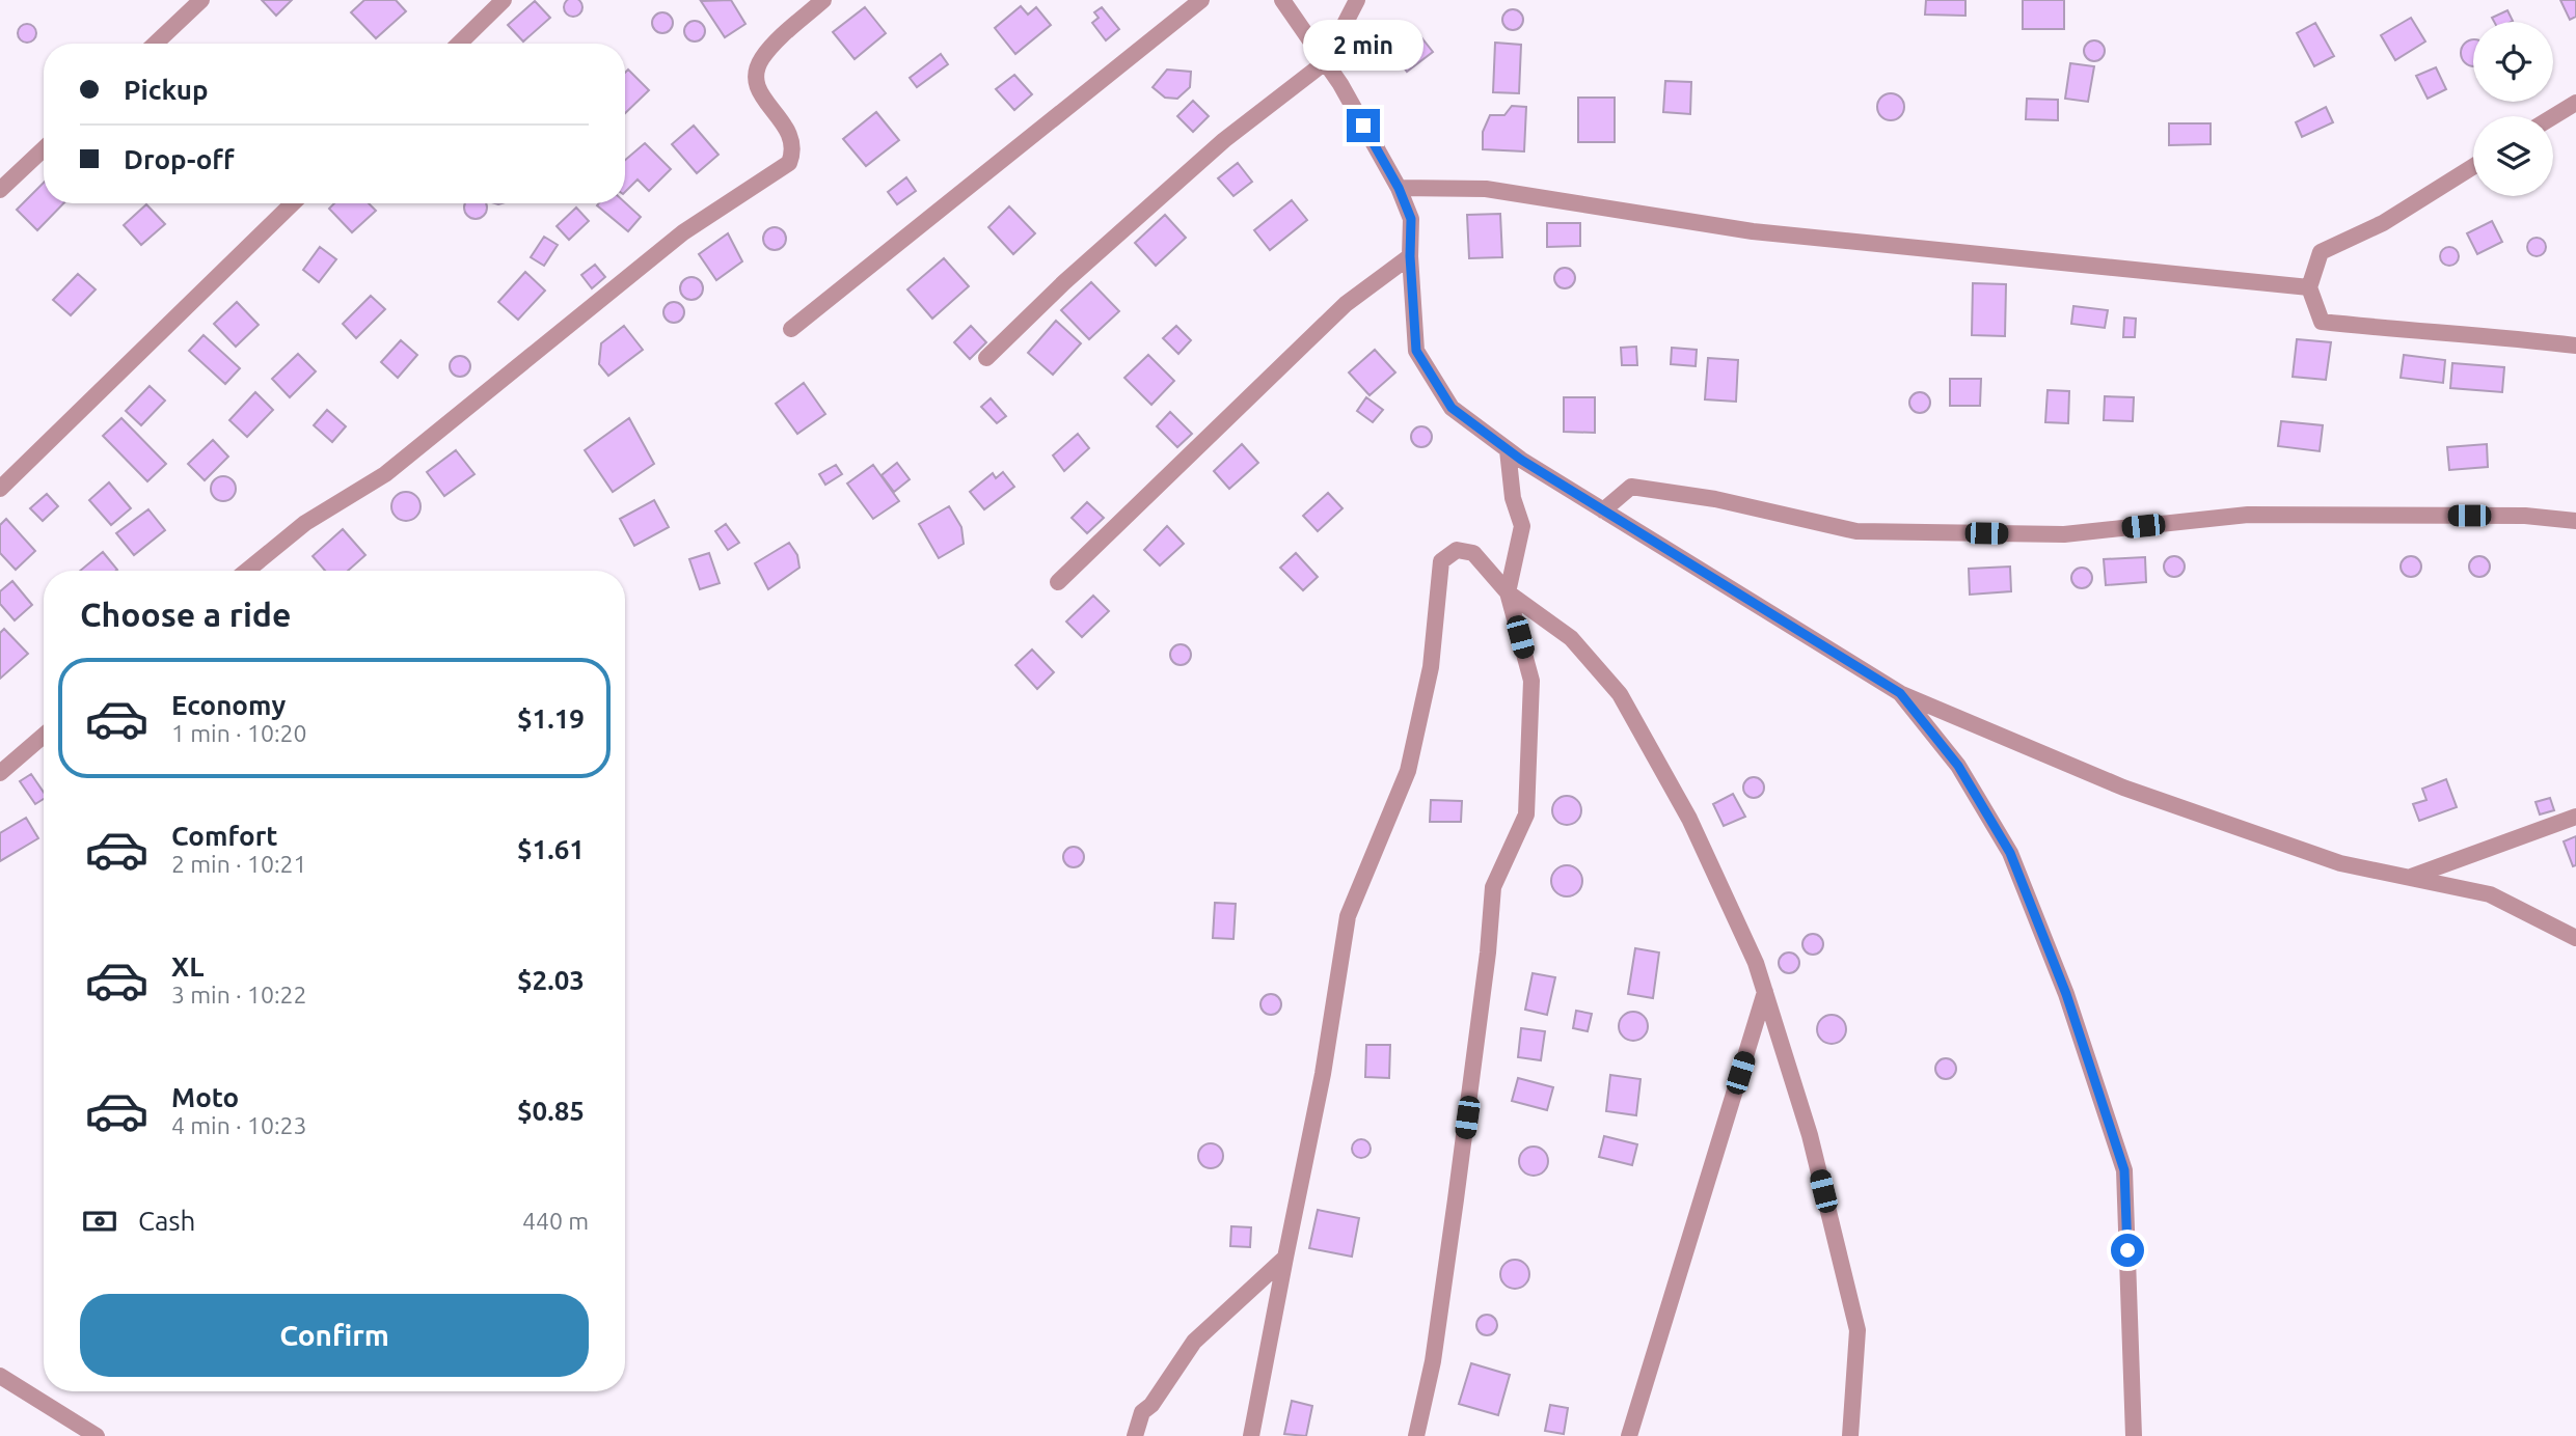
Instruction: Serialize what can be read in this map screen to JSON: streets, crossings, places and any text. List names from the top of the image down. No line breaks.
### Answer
{"page":{"bubble":"2 min","banner":["Pickup","Drop-off"],"heading":"Choose a ride","list":[{"name":"Economy","note":"1 min · 10:20","value":"$1.19"},{"name":"Comfort","note":"2 min · 10:21","value":"$1.61"},{"name":"XL","note":"3 min · 10:22","value":"$2.03"},{"name":"Moto","note":"4 min · 10:23","value":"$0.85"}],"pay":["Cash","440 m"],"buttons":"Confirm"}}
